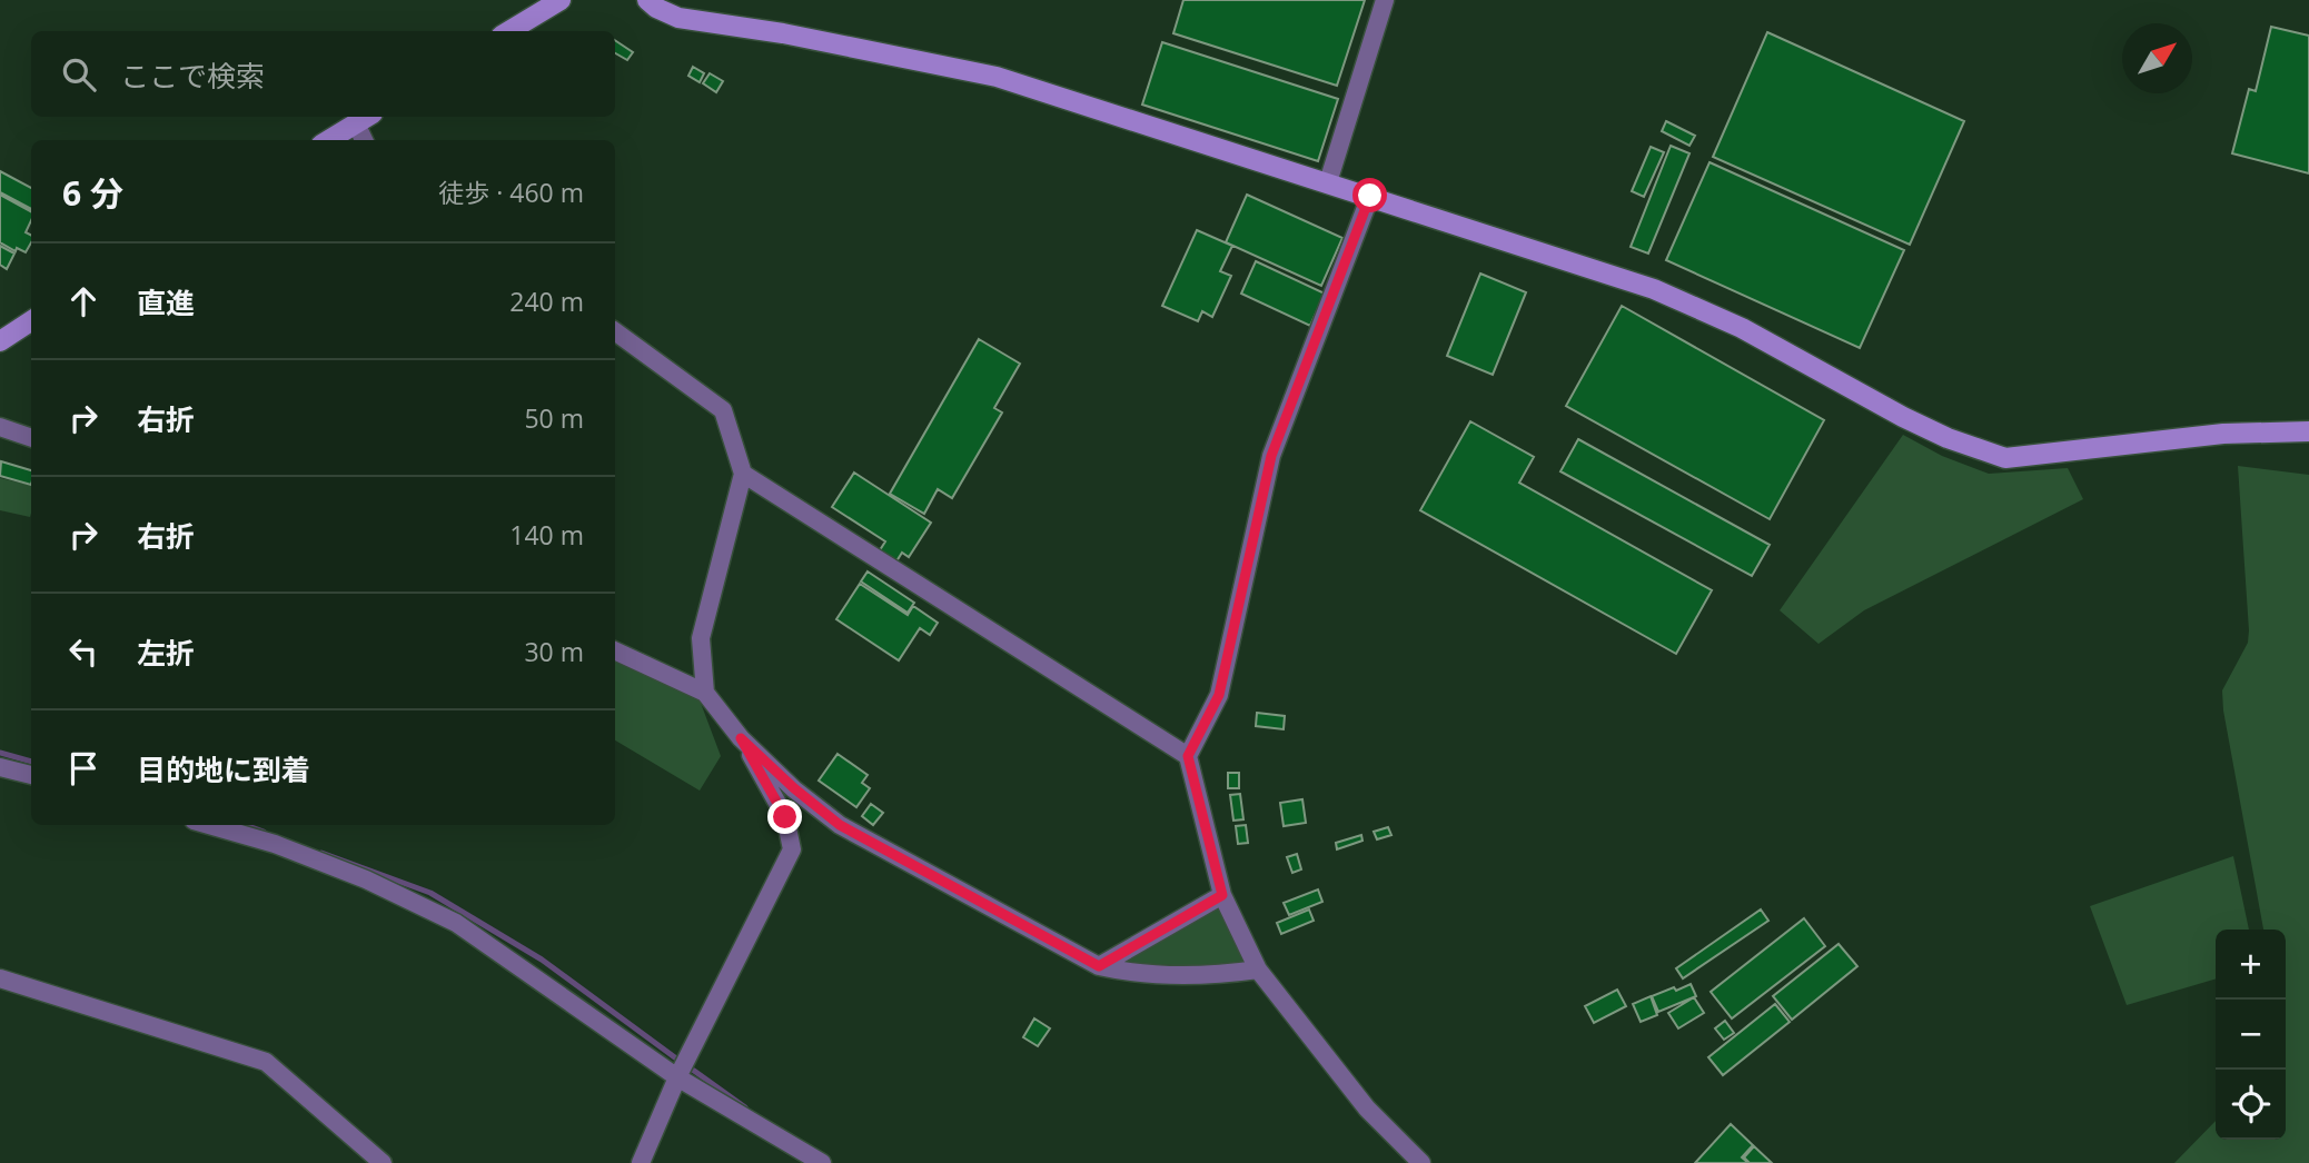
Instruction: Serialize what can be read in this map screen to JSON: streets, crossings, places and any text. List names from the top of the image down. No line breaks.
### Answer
{"north":"top right","page":{"search":"ここで検索","heading":["6 分","徒歩 · 460 m"],"list":[["直進","240 m"],["右折","50 m"],["右折","140 m"],["左折","30 m"],"目的地に到着"],"map_buttons":["+","−"]}}
